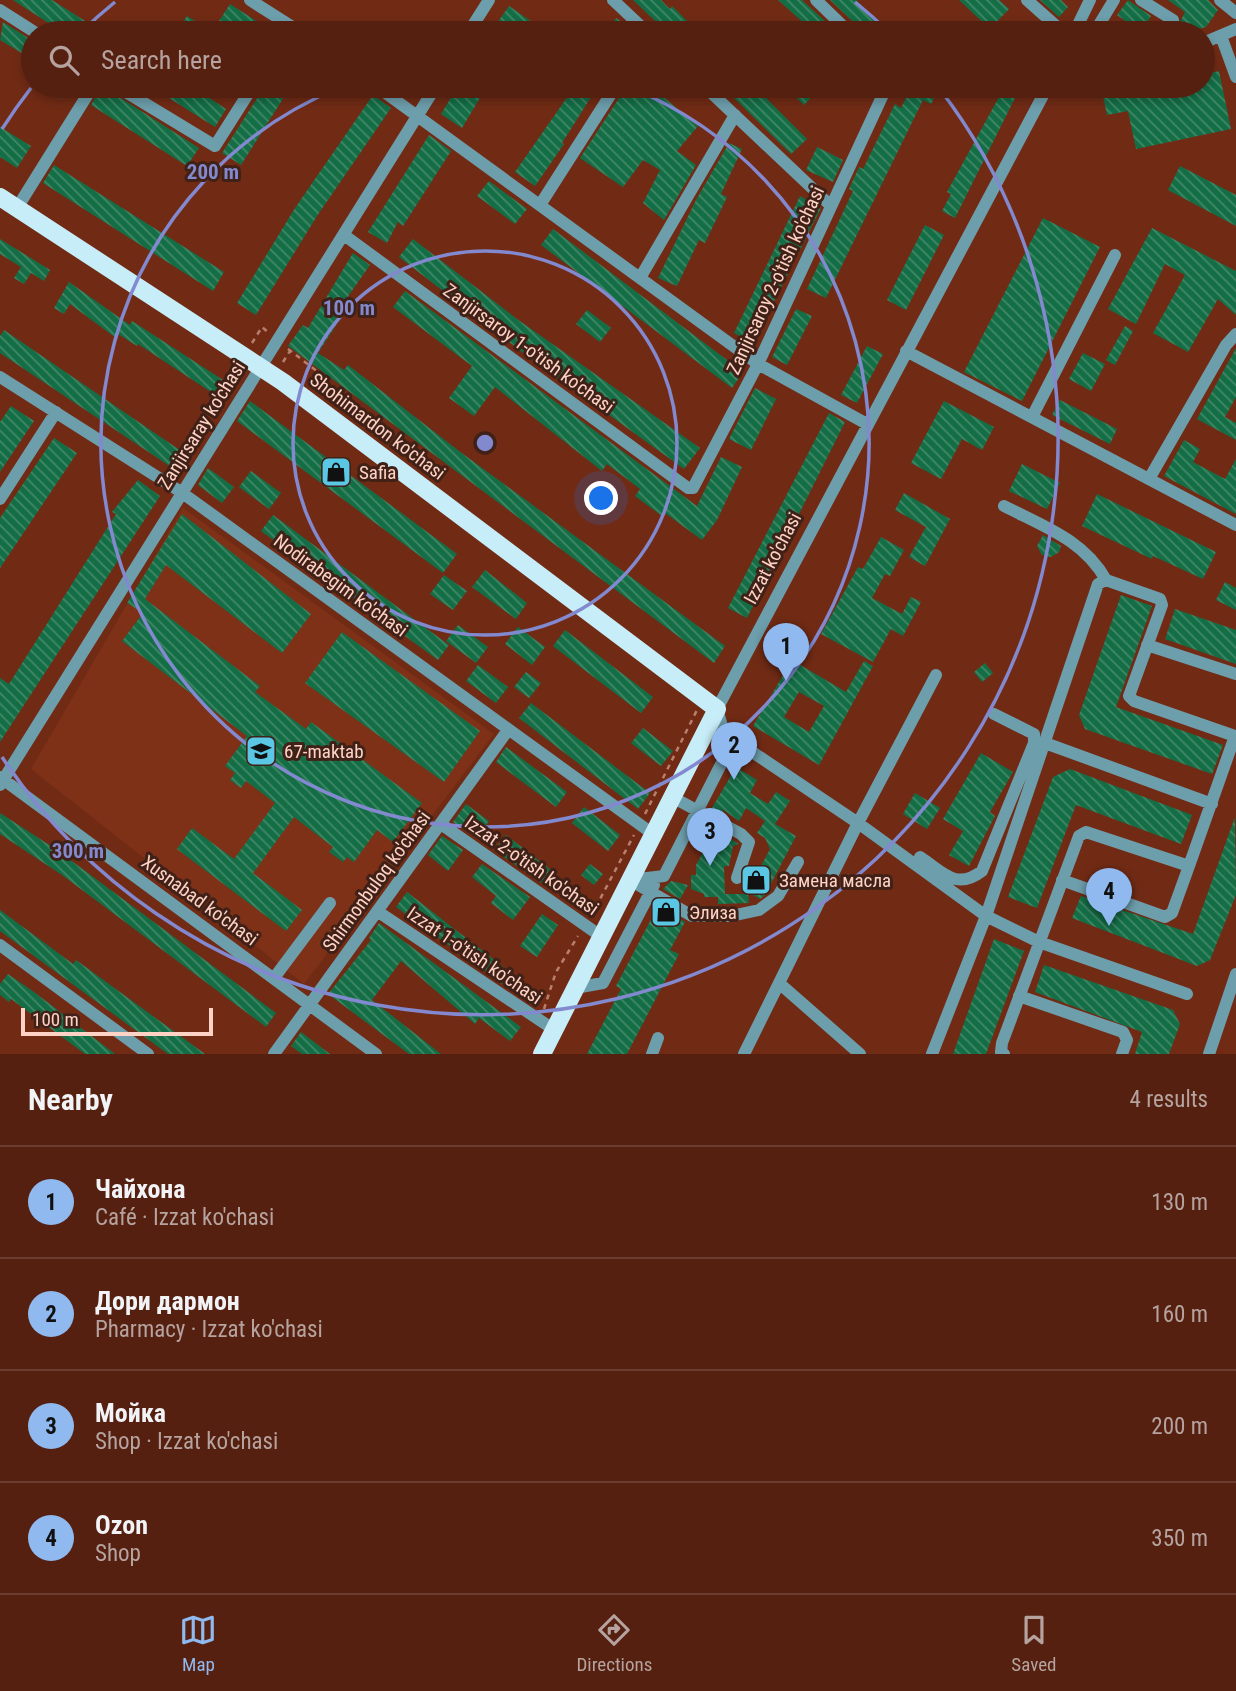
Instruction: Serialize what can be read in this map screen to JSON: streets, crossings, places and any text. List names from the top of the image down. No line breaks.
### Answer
{"streets":{"main road":["Shohimardon ko'chasi","Izzat ko'chasi"],"street":["Zanjirsaroy 2-o'tish ko'chasi","Zanjirsaroy 1-o'tish ko'chasi","Zanjirsaray ko'chasi","Nodirabegim ko'chasi","Izzat 2-o'tish ko'chasi","Shirmonbuloq ko'chasi","Xusnabad ko'chasi","Izzat 1-o'tish ko'chasi"]},"crossings":[["Zanjirsaroy 2-o'tish ko'chasi","Zanjirsaroy 1-o'tish ko'chasi"],["Zanjirsaroy 1-o'tish ko'chasi","Zanjirsaray ko'chasi"],["Zanjirsaray ko'chasi","Shohimardon ko'chasi"],["Zanjirsaray ko'chasi","Nodirabegim ko'chasi"],["Zanjirsaray ko'chasi","Xusnabad ko'chasi"],["Shohimardon ko'chasi","Izzat ko'chasi"],["Izzat ko'chasi","Nodirabegim ko'chasi"],["Izzat ko'chasi","Izzat 2-o'tish ko'chasi"],["Izzat ko'chasi","Izzat 1-o'tish ko'chasi"],["Nodirabegim ko'chasi","Shirmonbuloq ko'chasi"],["Izzat 2-o'tish ko'chasi","Shirmonbuloq ko'chasi"],["Shirmonbuloq ko'chasi","Xusnabad ko'chasi"],["Shirmonbuloq ko'chasi","Izzat 1-o'tish ko'chasi"]],"places":{"shop":["Safia","Замена масла","Элиза"],"school or university":["67-maktab"]},"scale_bar":"100 m","page":{"search":"Search here","pins":["1","2","3","4"],"scale":"100 m","heading":["Nearby","4 results"],"list":[{"mark":"1","name":"Чайхона","note":"Café · Izzat ko'chasi","value":"130 m"},{"mark":"2","name":"Дори дармон","note":"Pharmacy · Izzat ko'chasi","value":"160 m"},{"mark":"3","name":"Мойка","note":"Shop · Izzat ko'chasi","value":"200 m"},{"mark":"4","name":"Ozon","note":"Shop","value":"350 m"}],"nav":["Map","Directions","Saved"]},"rings":["200 m","100 m","300 m"]}
